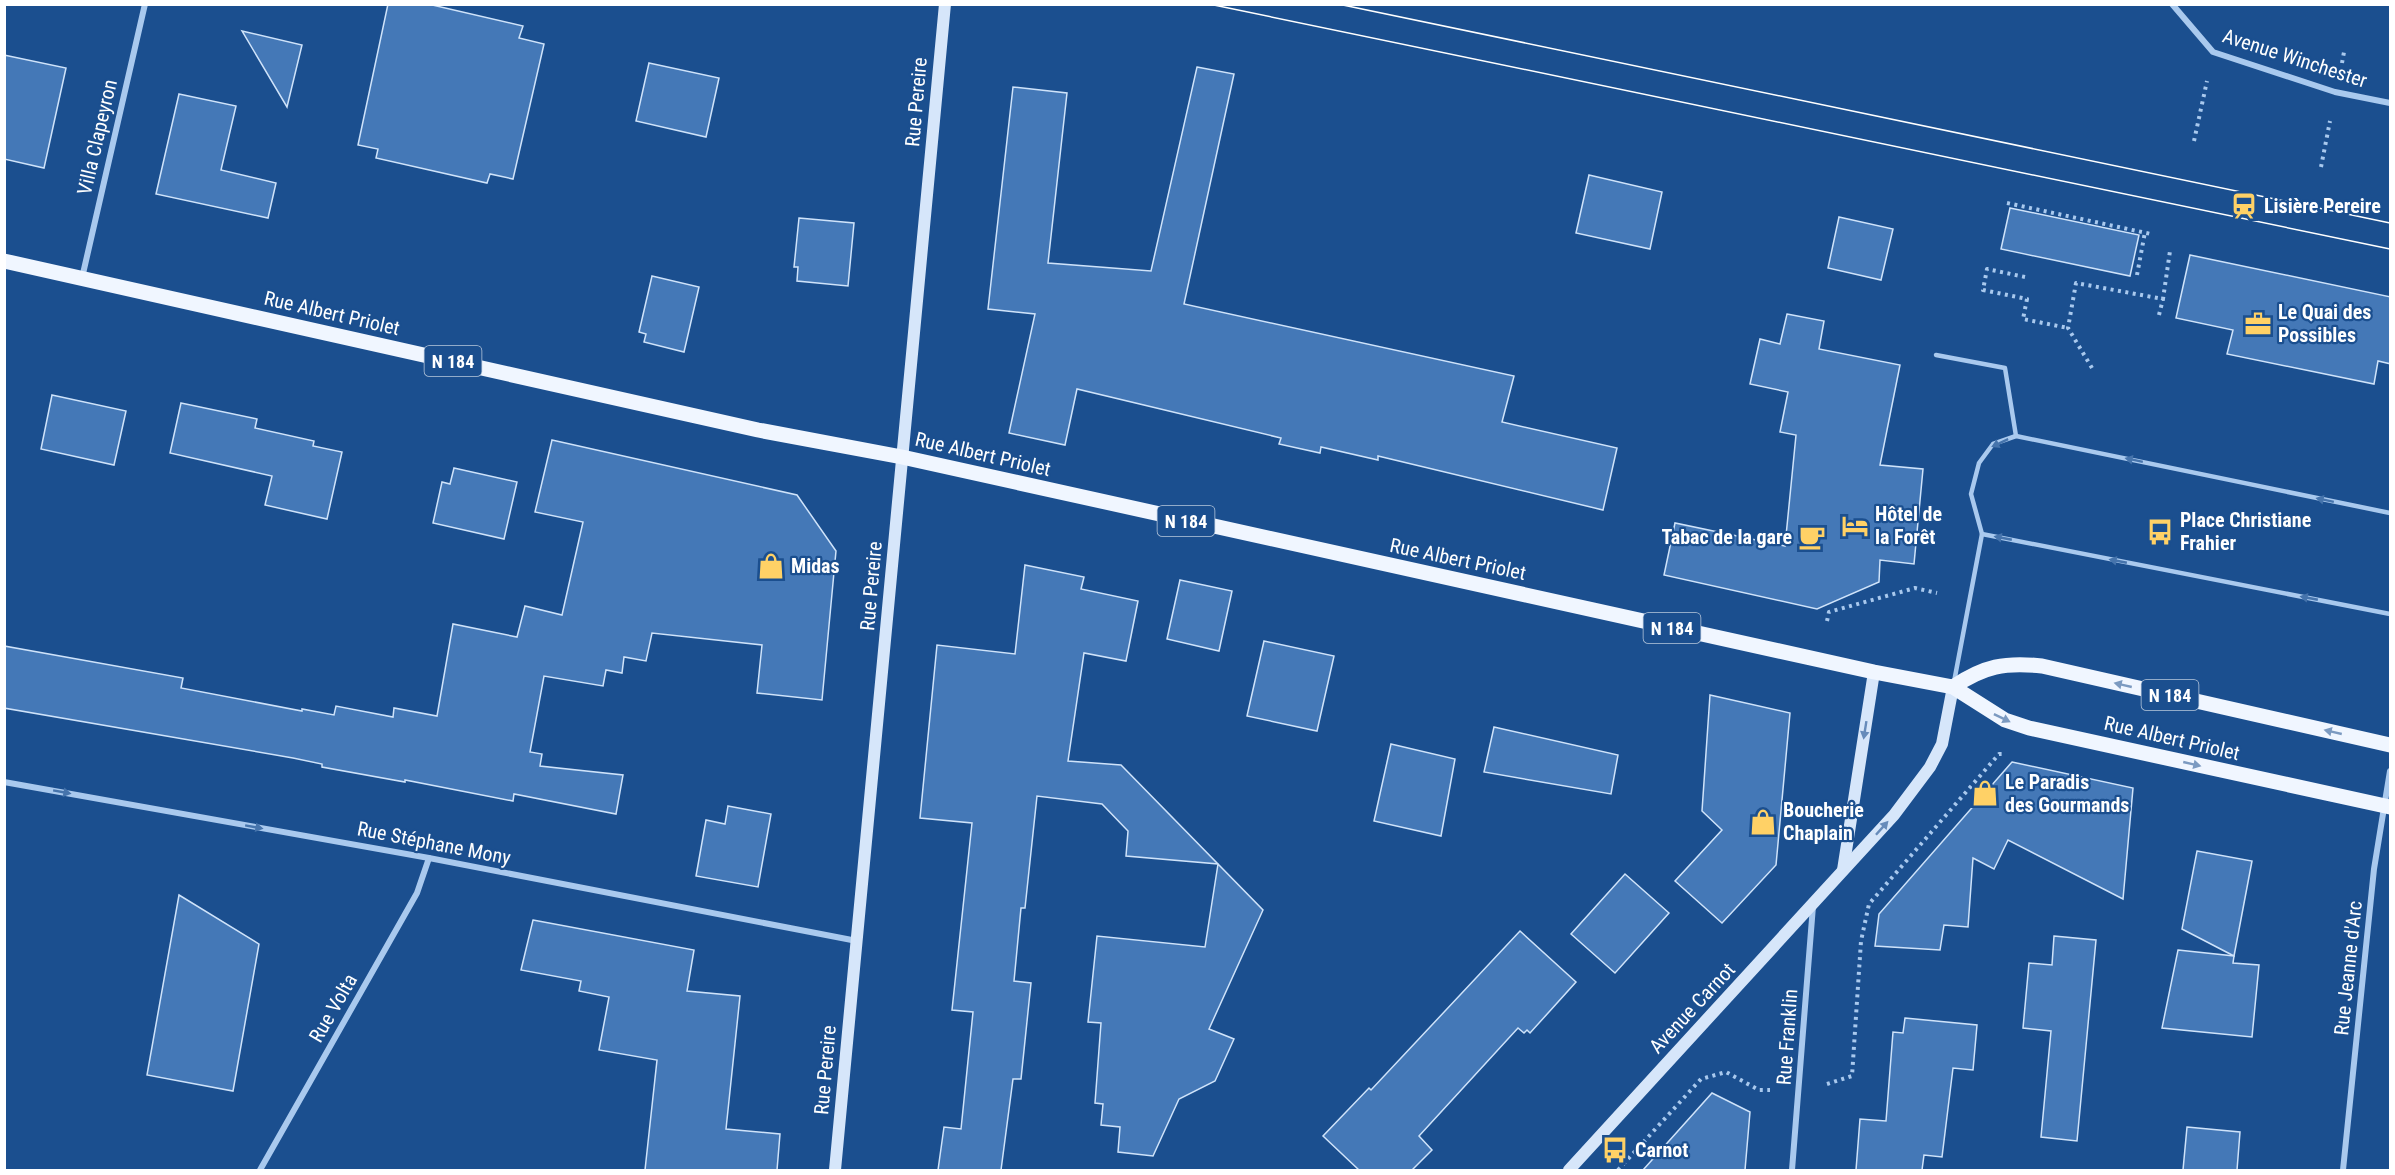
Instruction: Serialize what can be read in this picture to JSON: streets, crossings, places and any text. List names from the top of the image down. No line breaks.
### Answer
{"streets":{"main road":["Rue Albert Priolet","N 184"],"street":["Avenue Winchester","Rue Pereire","Villa Clapeyron","Rue Stéphane Mony","Rue Jeanne d'Arc","Rue Volta","Avenue Carnot","Rue Franklin"]},"crossings":[["Rue Pereire","Rue Albert Priolet"],["Rue Pereire","Rue Stéphane Mony"],["Villa Clapeyron","Rue Albert Priolet"],["Rue Albert Priolet","Rue Jeanne d'Arc"],["Rue Albert Priolet","Avenue Carnot"],["Rue Stéphane Mony","Rue Volta"],["Avenue Carnot","Rue Franklin"]],"one_way":["Rue Stéphane Mony"],"places":{"station":["Lisière Pereire"],"office":["Le Quai des Possibles"],"hotel":["Hôtel de la Forêt"],"bus stop":["Place Christiane Frahier","Carnot"],"cafe":["Tabac de la gare"],"shop":["Midas","Le Paradis des Gourmands","Boucherie Chaplain"]}}
